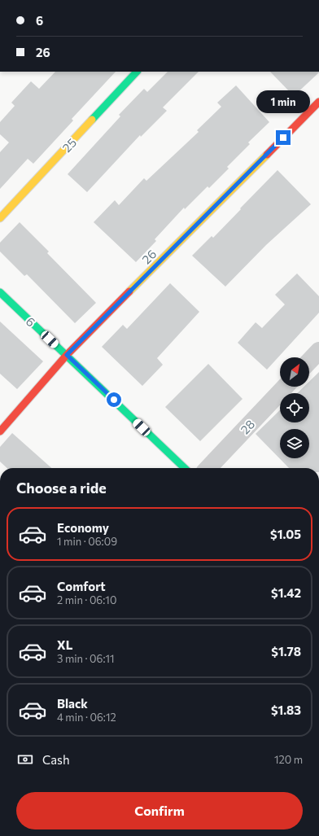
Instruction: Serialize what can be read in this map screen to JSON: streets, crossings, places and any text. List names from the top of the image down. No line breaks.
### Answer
{"streets":{"street":["25","26","6","28"]},"crossings":[["26","6"]],"north":"top right","page":{"banner":["6","26"],"bubble":"1 min","heading":"Choose a ride","list":[{"name":"Economy","note":"1 min · 06:09","value":"$1.05"},{"name":"Comfort","note":"2 min · 06:10","value":"$1.42"},{"name":"XL","note":"3 min · 06:11","value":"$1.78"},{"name":"Black","note":"4 min · 06:12","value":"$1.83"}],"pay":["Cash","120 m"],"buttons":"Confirm"}}
